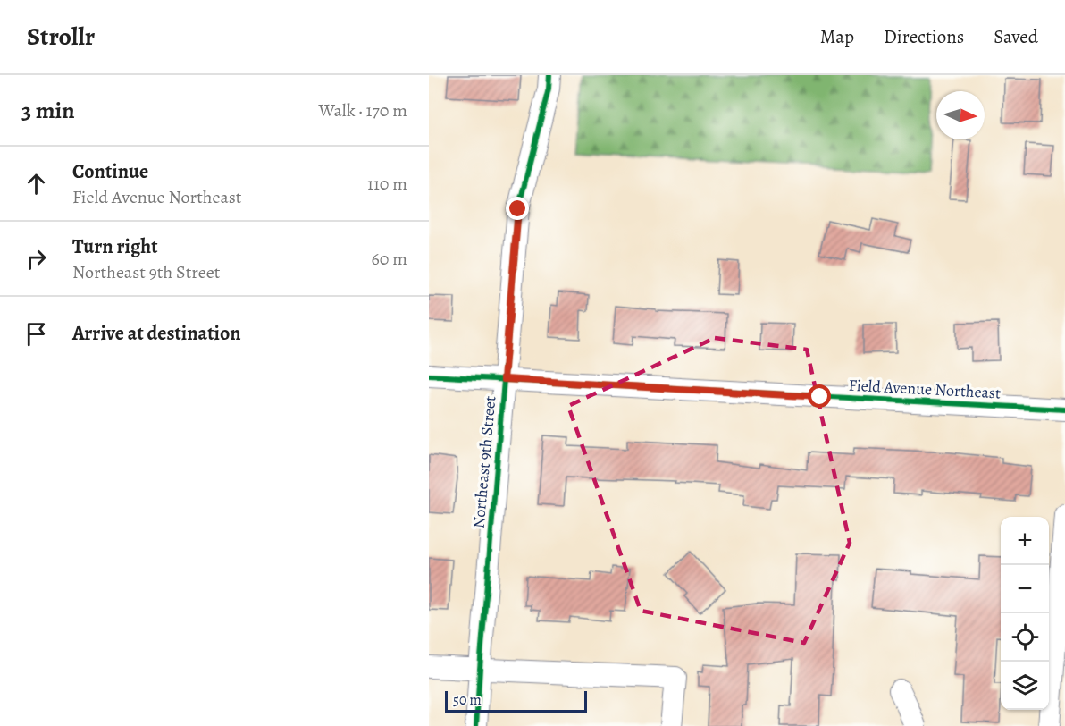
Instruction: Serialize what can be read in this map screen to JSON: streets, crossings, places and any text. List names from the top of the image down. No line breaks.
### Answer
{"streets":{"street":["Field Avenue Northeast","Northeast 9th Street"]},"crossings":[["Field Avenue Northeast","Northeast 9th Street"]],"scale_bar":"50 m","north":"right","page":{"header":"Strollr","nav":["Map","Directions","Saved"],"heading":["3 min","Walk · 170 m"],"list":[["Continue","Field Avenue Northeast","110 m"],["Turn right","Northeast 9th Street","60 m"],"Arrive at destination"],"map_buttons":["+","−"],"scale":"50 m"}}
